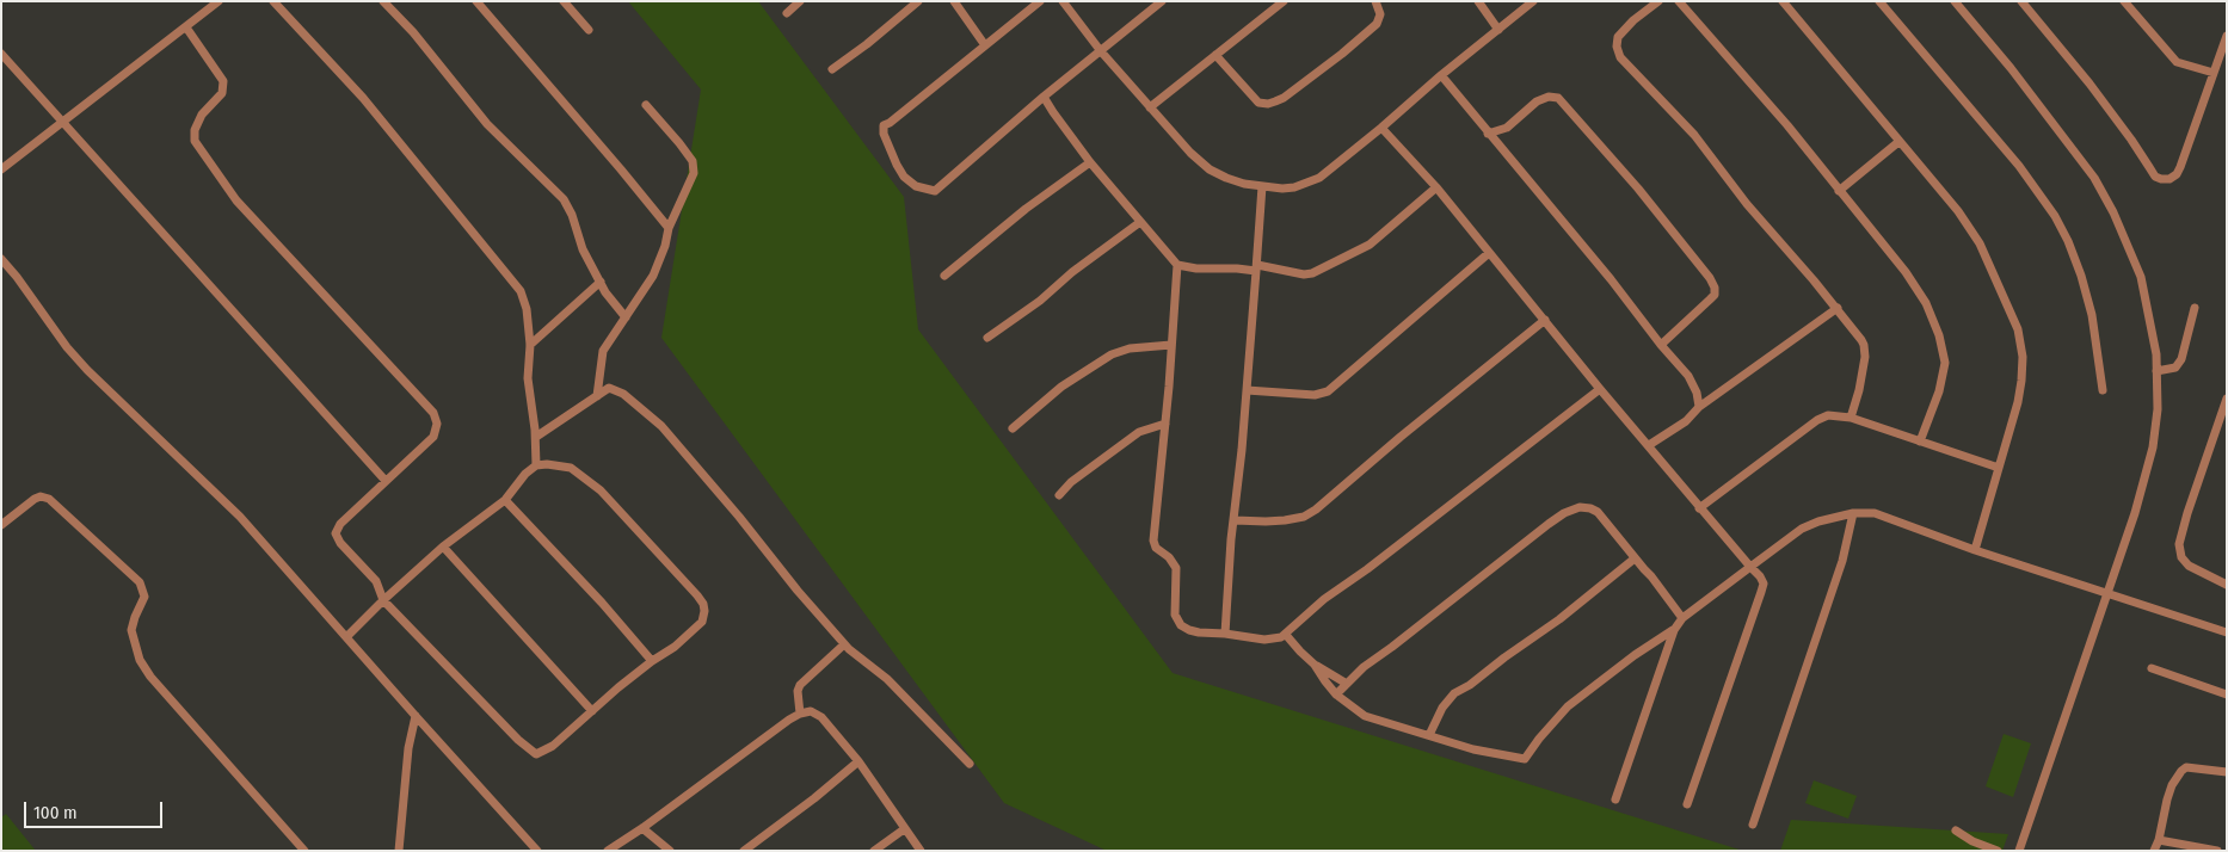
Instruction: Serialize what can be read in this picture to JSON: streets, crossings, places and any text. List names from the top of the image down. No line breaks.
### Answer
{"scale_bar":"100 m"}
